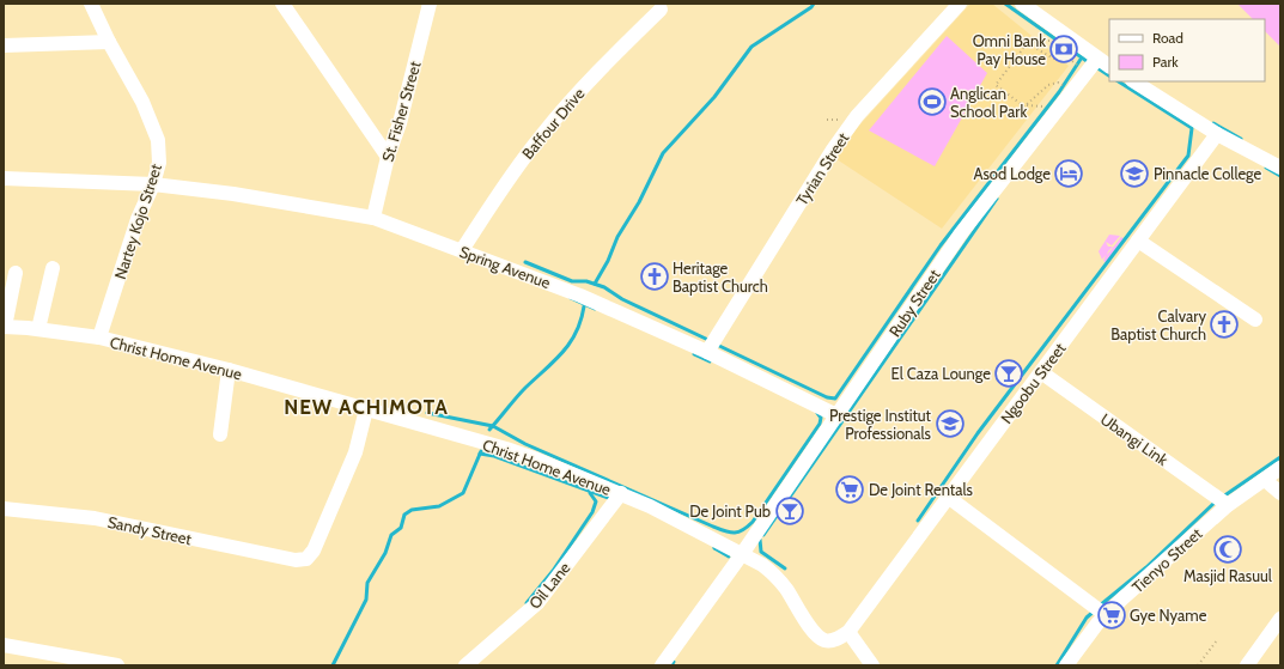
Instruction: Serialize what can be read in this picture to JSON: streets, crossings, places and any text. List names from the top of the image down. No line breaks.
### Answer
{"streets":{"street":["St. Fisher Street","Baffour Drive","Tyrian Street","Nartey Kojo Street","Spring Avenue","Ruby Street","Christ Home Avenue","Ngoobu Street","Ubangi Link","Sandy Street","Tienyo Street","Oil Lane"]},"crossings":[["St. Fisher Street","Spring Avenue"],["Baffour Drive","Spring Avenue"],["Tyrian Street","Spring Avenue"],["Nartey Kojo Street","Spring Avenue"],["Nartey Kojo Street","Christ Home Avenue"],["Spring Avenue","Ruby Street"],["Ruby Street","Christ Home Avenue"],["Christ Home Avenue","Ngoobu Street"],["Christ Home Avenue","Sandy Street"],["Christ Home Avenue","Oil Lane"],["Ngoobu Street","Ubangi Link"],["Ubangi Link","Tienyo Street"]],"districts":["NEW ACHIMOTA"],"places":{"bank":["Omni Bank Pay House"],"sports":["Anglican School Park"],"hotel":["Asod Lodge"],"school or university":["Pinnacle College","Prestige Institut Professionals"],"church":["Heritage Baptist Church","Calvary Baptist Church"],"bar":["El Caza Lounge","De Joint Pub"],"supermarket":["De Joint Rentals","Gye Nyame"],"mosque":["Masjid Rasuul"]},"legend":["Road","Park"]}
